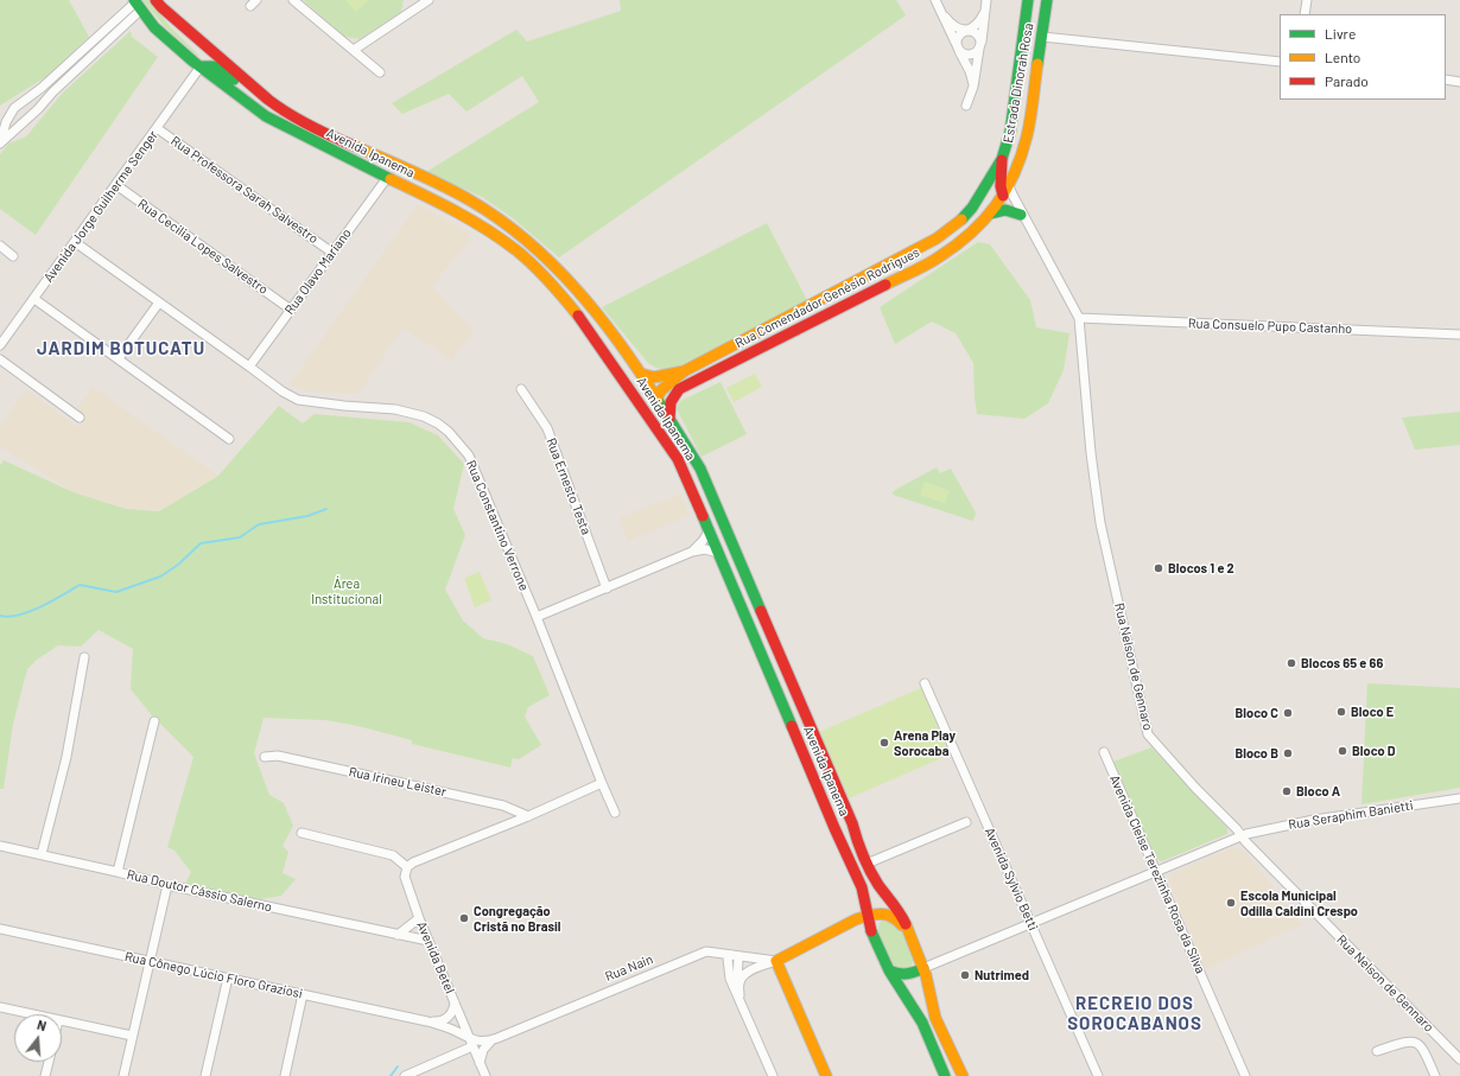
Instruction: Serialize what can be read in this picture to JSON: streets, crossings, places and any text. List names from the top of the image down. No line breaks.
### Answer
{"streets":{"main road":["Estrada Dinorah Rosa","Avenida Ipanema","Rua Comendador Genésio Rodrigues"],"street":["Rua Professora Sarah Salvestro","Avenida Jorge Guilherme Senger","Rua Cecilia Lopes Salvestro","Rua Olavo Mariano","Rua Consuelo Pupo Castanho","Rua Ernesto Testa","Rua Constantino Verrone","Rua Nelson de Gennaro","Rua Irineu Leister","Rua Seraphim Banietti","Avenida Cleise Terezinha Rosa da Silva","Avenida Sylvio Betti","Rua Doutor Cássio Salerno","Avenida Betel","Rua Nain","Rua Cônego Lúcio Floro Graziosi"]},"crossings":[["Estrada Dinorah Rosa","Rua Comendador Genésio Rodrigues"],["Estrada Dinorah Rosa","Rua Nelson de Gennaro"],["Avenida Ipanema","Avenida Jorge Guilherme Senger"],["Avenida Ipanema","Rua Olavo Mariano"],["Avenida Ipanema","Rua Comendador Genésio Rodrigues"],["Avenida Ipanema","Rua Seraphim Banietti"],["Rua Professora Sarah Salvestro","Avenida Jorge Guilherme Senger"],["Rua Professora Sarah Salvestro","Rua Olavo Mariano"],["Avenida Jorge Guilherme Senger","Rua Cecilia Lopes Salvestro"],["Avenida Jorge Guilherme Senger","Rua Constantino Verrone"],["Rua Cecilia Lopes Salvestro","Rua Olavo Mariano"],["Rua Olavo Mariano","Rua Constantino Verrone"],["Rua Comendador Genésio Rodrigues","Rua Nelson de Gennaro"],["Rua Consuelo Pupo Castanho","Rua Nelson de Gennaro"],["Rua Nelson de Gennaro","Rua Seraphim Banietti"],["Rua Seraphim Banietti","Avenida Cleise Terezinha Rosa da Silva"],["Rua Seraphim Banietti","Avenida Sylvio Betti"],["Rua Doutor Cássio Salerno","Avenida Betel"],["Avenida Betel","Rua Nain"],["Avenida Betel","Rua Cônego Lúcio Floro Graziosi"],["Rua Nain","Rua Cônego Lúcio Floro Graziosi"]],"districts":["JARDIM BOTUCATU","RECREIO DOS SOROCABANOS"],"parks":["Área Institucional"],"places":["Blocos 1 e 2","Blocos 65 e 66","Bloco E","Bloco C","Arena Play Sorocaba","Bloco D","Bloco B","Bloco A","Escola Municipal Odilla Caldini Crespo","Congregação Cristã no Brasil","Nutrimed"],"legend":["Livre","Lento","Parado"],"north":"top"}
